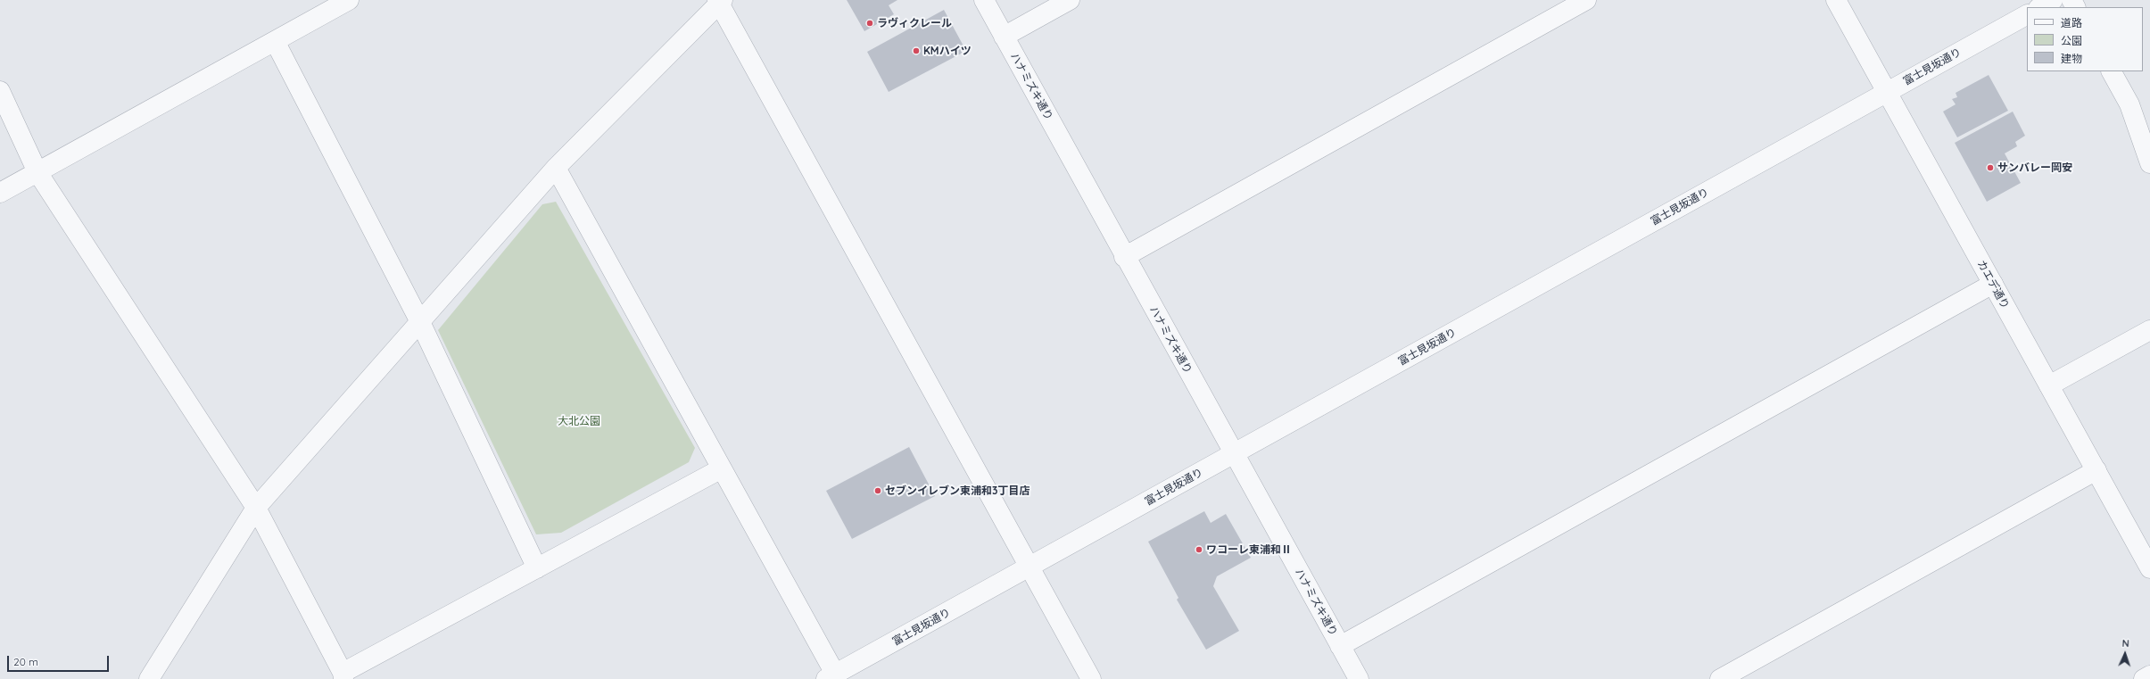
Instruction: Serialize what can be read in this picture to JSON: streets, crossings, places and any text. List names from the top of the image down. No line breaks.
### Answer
{"streets":{"street":["富士見坂通り","ハナミズキ通り","カエデ通り"]},"crossings":[["富士見坂通り","ハナミズキ通り"],["富士見坂通り","カエデ通り"]],"parks":["大北公園"],"places":["ラヴィクレール","KMハイツ","サンバレー岡安","セブンイレブン東浦和3丁目店","ワコーレ東浦和Ⅱ"],"legend":["道路","公園","建物"],"scale_bar":"20 m","north":"top"}
